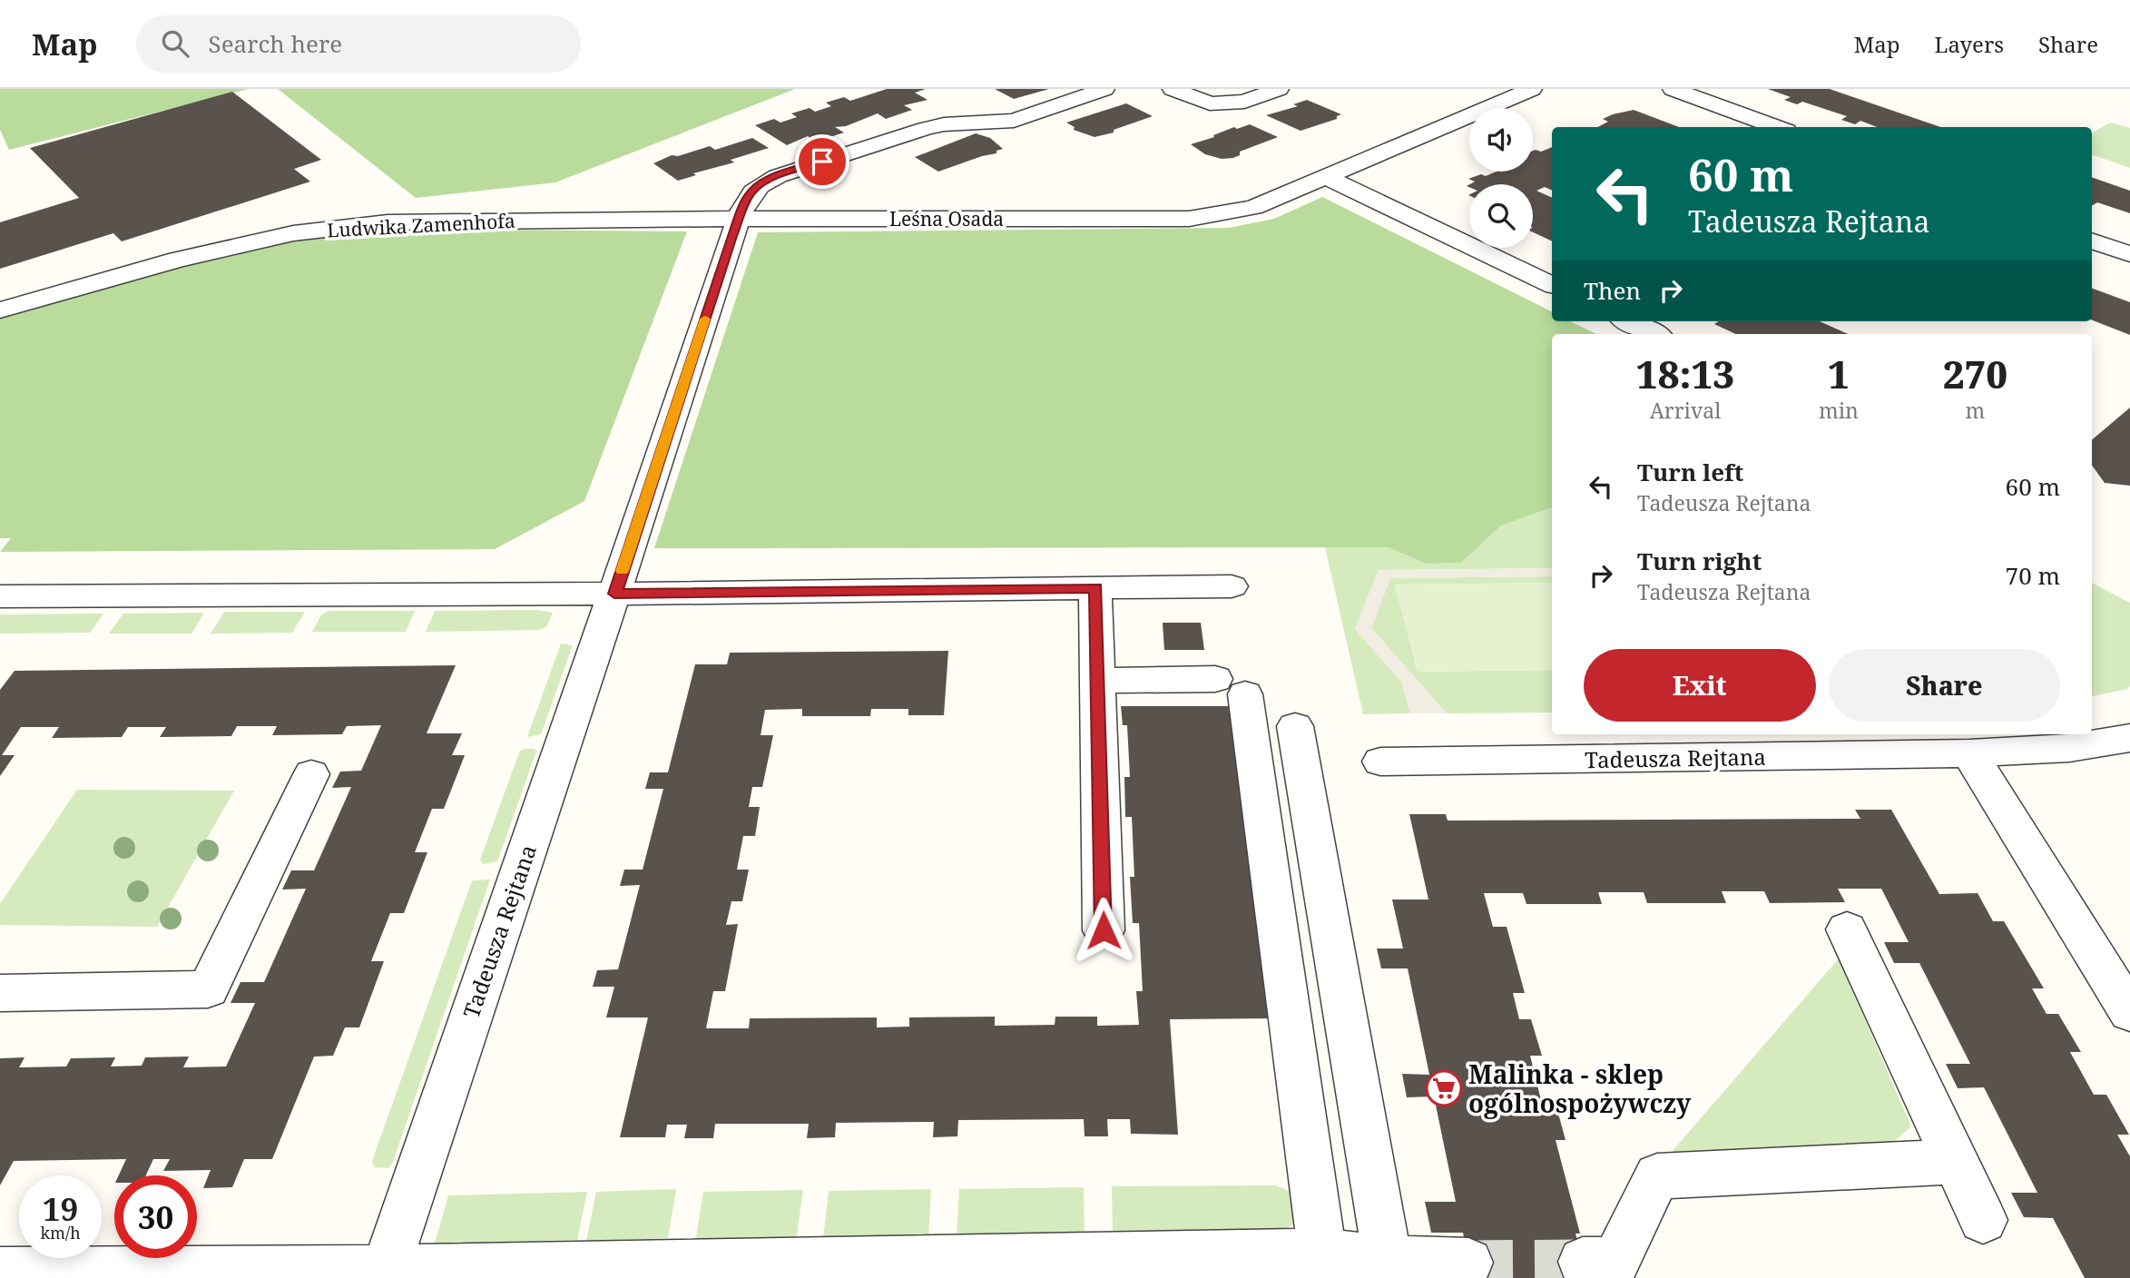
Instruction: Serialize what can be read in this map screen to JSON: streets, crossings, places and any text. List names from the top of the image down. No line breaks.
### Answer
{"streets":{"street":["Leśna Osada","Ludwika Zamenhofa","Tadeusza Rejtana"]},"crossings":[["Leśna Osada","Ludwika Zamenhofa"],["Leśna Osada","Tadeusza Rejtana"],["Ludwika Zamenhofa","Tadeusza Rejtana"]],"places":{"supermarket":["Malinka - sklep ogólnospożywczy"]},"page":{"header":"Map","search":"Search here","nav":["Map","Layers","Share"],"turn":["60 m","Tadeusza Rejtana"],"then":"Then","eta":["18:13","Arrival","1","min","270","m"],"list":[{"name":"Turn left","note":"Tadeusza Rejtana","value":"60 m"},{"name":"Turn right","note":"Tadeusza Rejtana","value":"70 m"}],"buttons":["Exit","Share"],"speed":"19 km/h","limit":"30"}}
